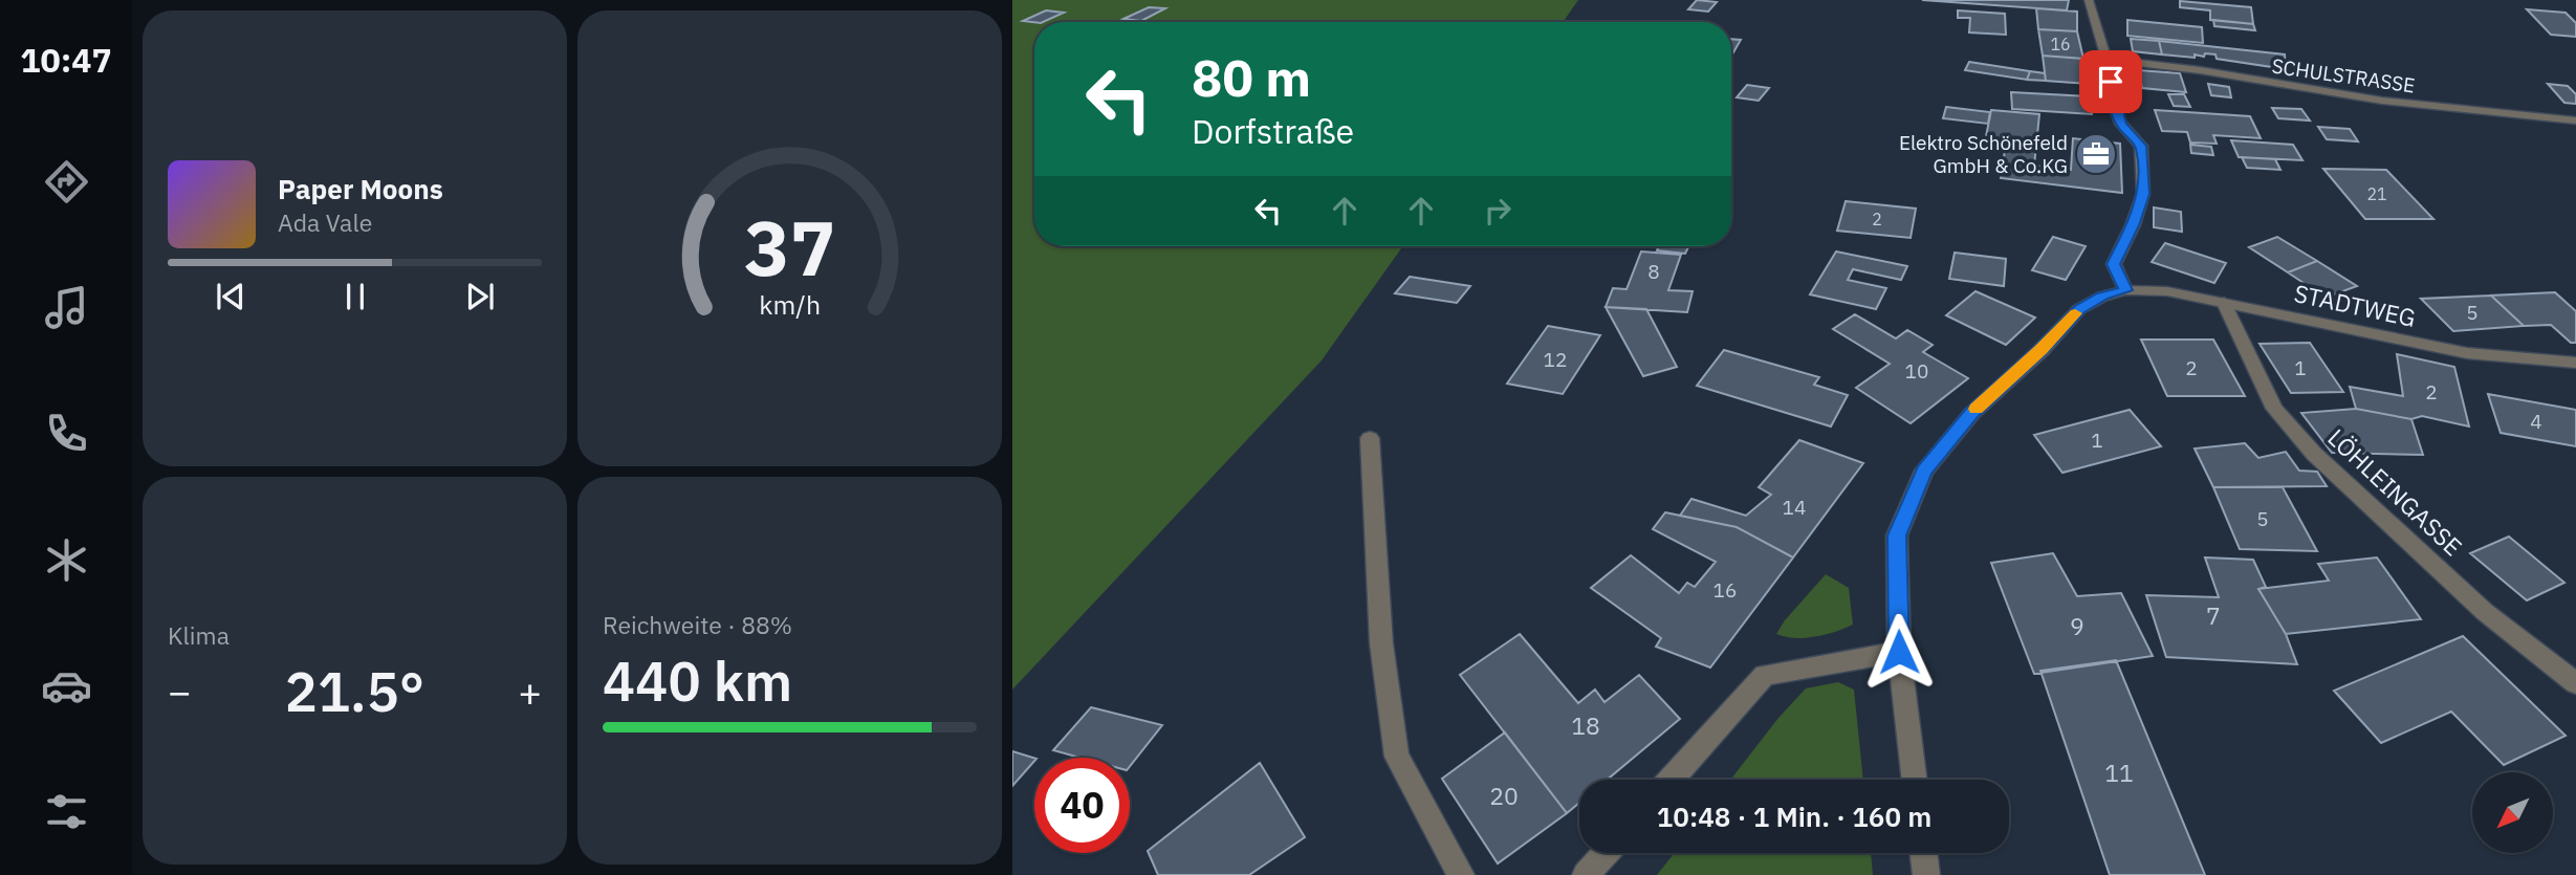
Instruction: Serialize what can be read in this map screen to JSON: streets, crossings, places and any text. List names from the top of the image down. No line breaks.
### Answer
{"streets":{"street":["SCHULSTRASSE","STADTWEG","LÖHLEINGASSE"]},"crossings":[["STADTWEG","LÖHLEINGASSE"]],"places":{"office":["Elektro Schönefeld GmbH & Co.KG"]},"house_numbers":["16","21","2","8","5","12","2","1","10","2","4","1","14","5","16","7","9","18","11","20"],"north":"bottom left","page":{"tabs":"10:47","turn":["80 m","Dorfstraße"],"song":["Paper Moons","Ada Vale"],"tile":["Klima",["Reichweite · 88%","440 km"]],"heat":["−","21.5°","+"],"limit":"40","trip":"10:48 · 1 Min. · 160 m","gauge":["37","km/h"]}}
